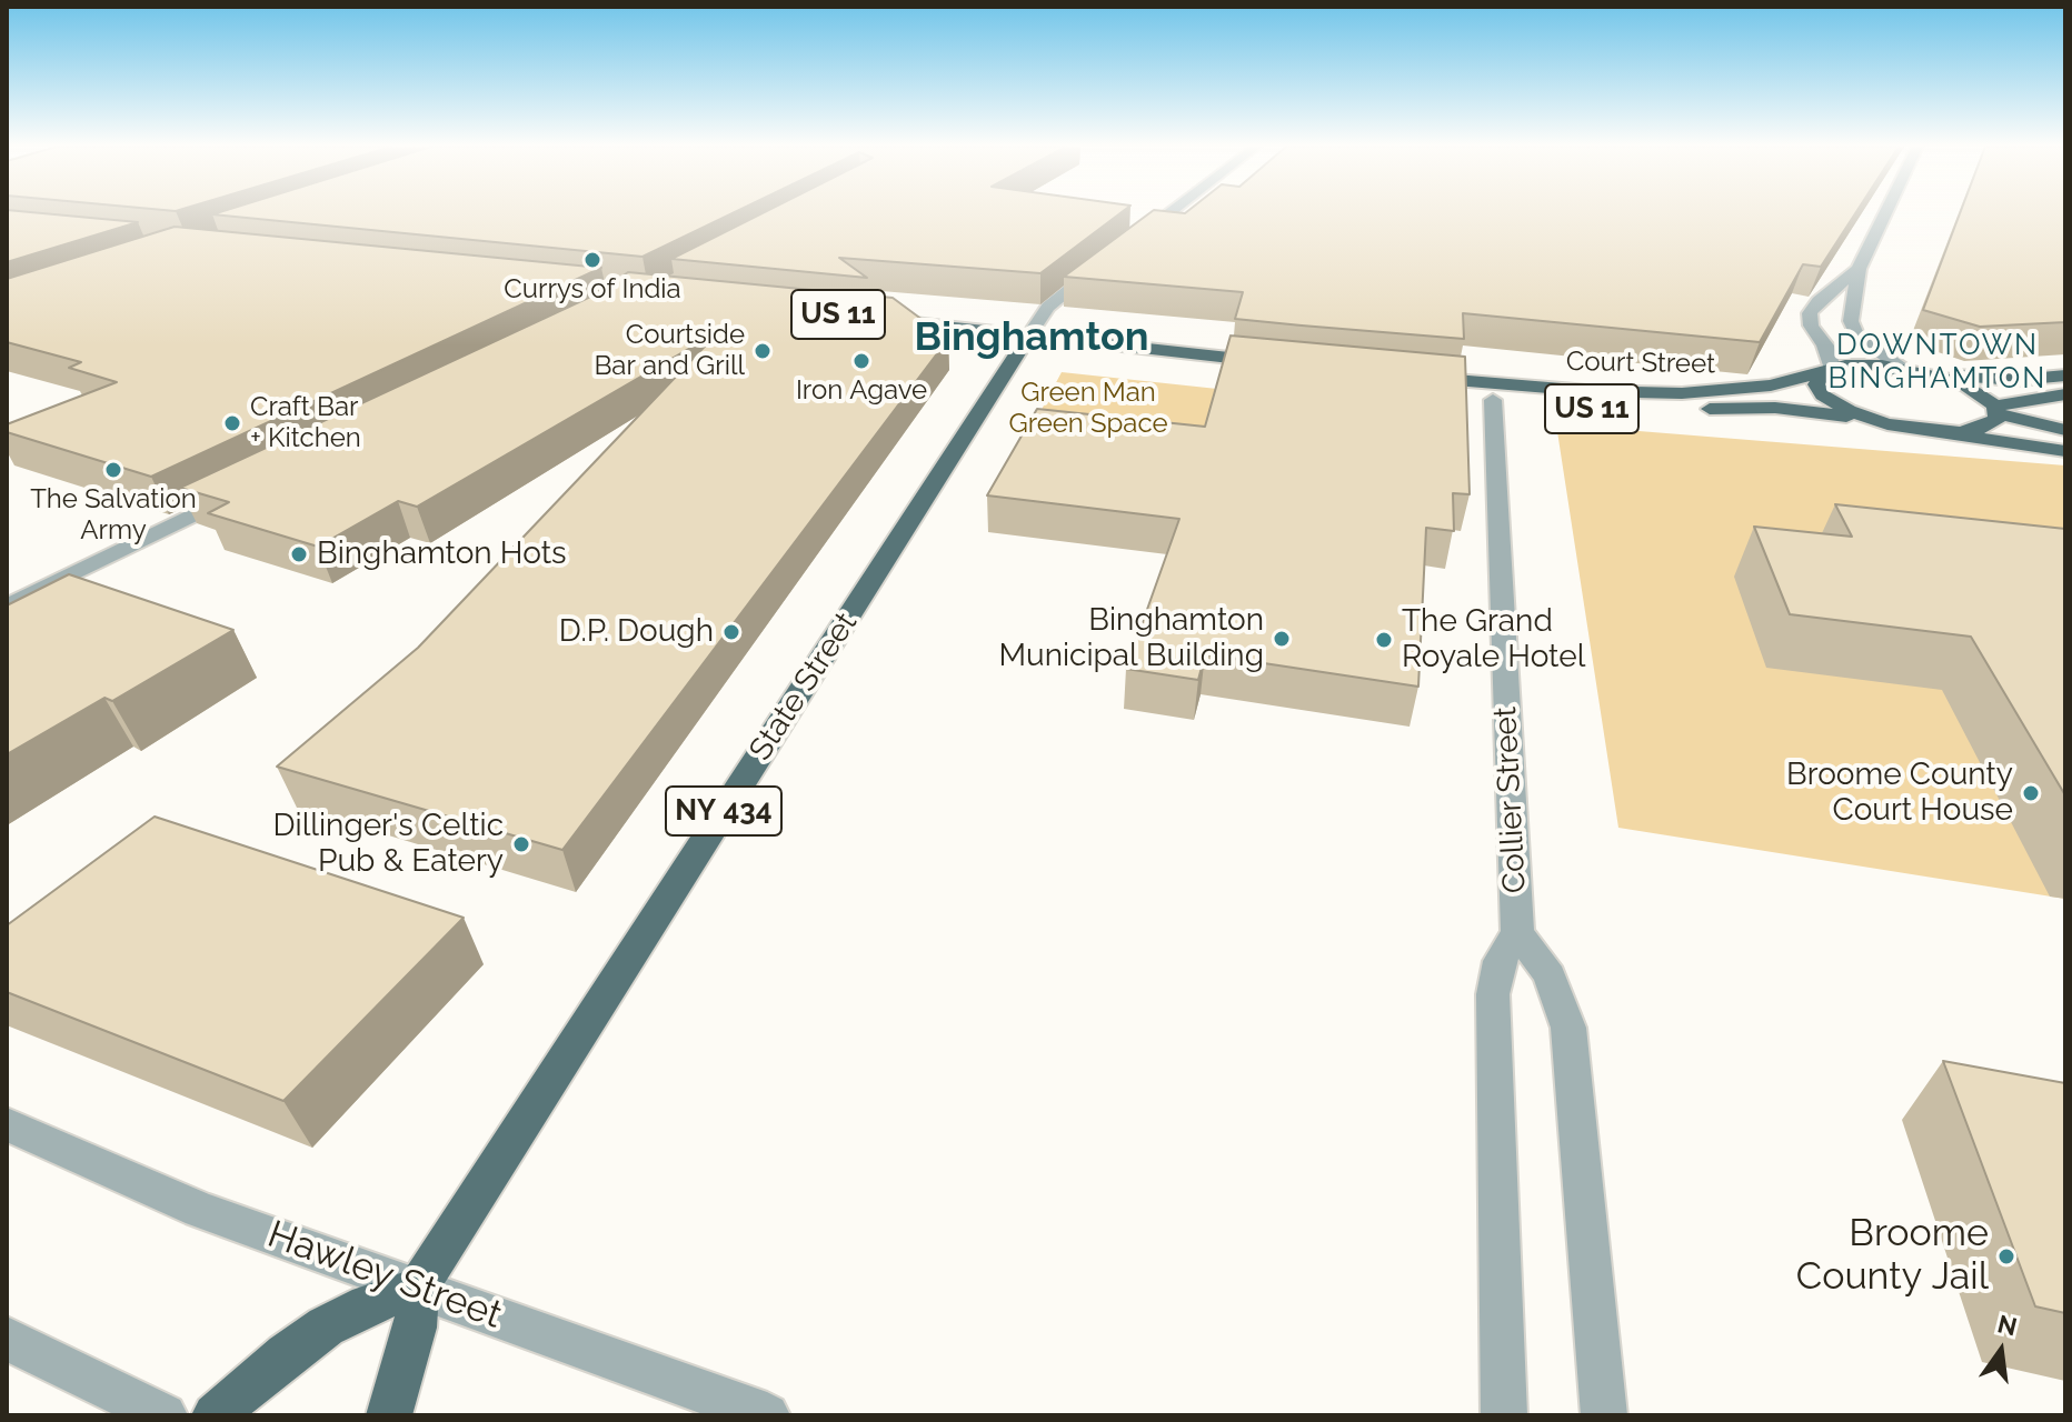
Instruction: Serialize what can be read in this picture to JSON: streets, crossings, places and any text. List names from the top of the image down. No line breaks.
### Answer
{"streets":{"main road":["US 11","Court Street","State Street","NY 434"],"street":["Collier Street","Hawley Street"]},"crossings":[["US 11","Court Street"],["US 11","State Street"],["Court Street","Collier Street"],["State Street","Hawley Street"]],"districts":["Binghamton","DOWNTOWN BINGHAMTON"],"parks":["Green Man Green Space"],"places":["Currys of India","Courtside Bar and Grill","Iron Agave","Craft Bar + Kitchen","The Salvation Army","Binghamton Hots","D.P. Dough","Binghamton Municipal Building","The Grand Royale Hotel","Broome County Court House","Dillinger's Celtic Pub & Eatery","Broome County Jail"],"north":"top"}
